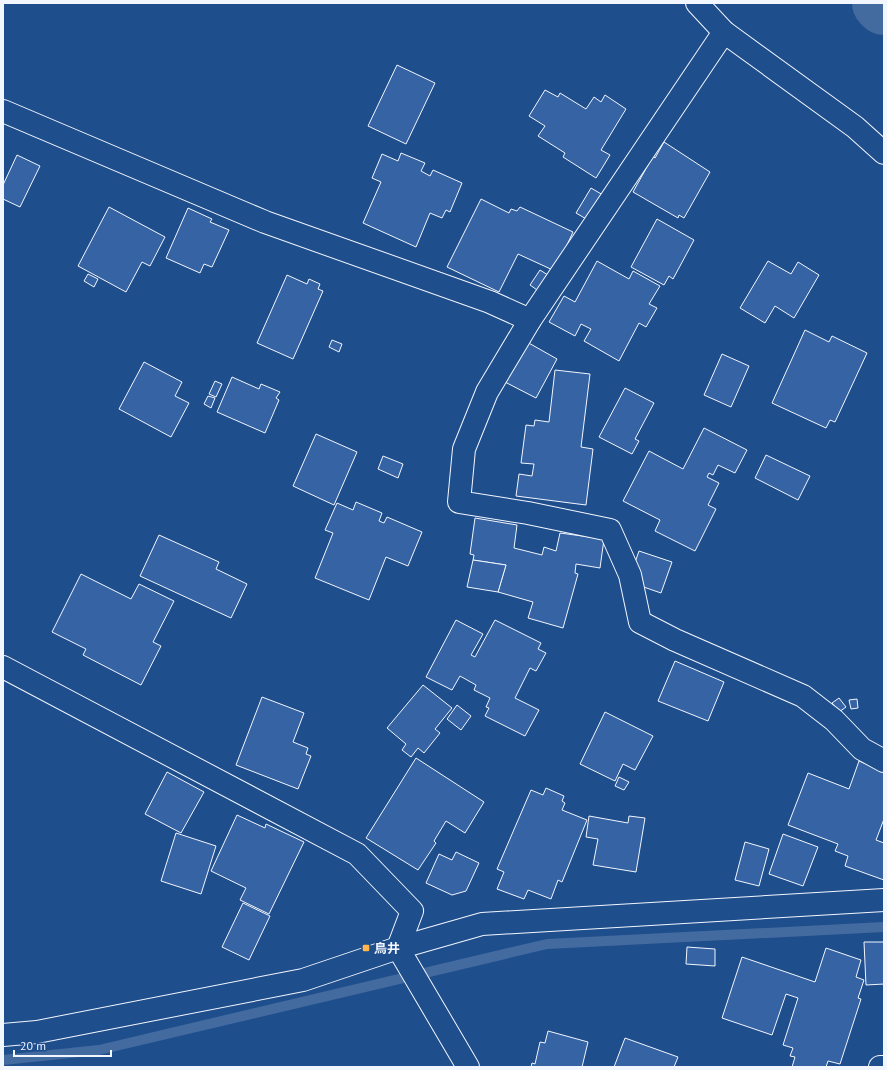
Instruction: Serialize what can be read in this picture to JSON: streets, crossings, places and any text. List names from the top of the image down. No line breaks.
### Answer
{"places":{"transit":["鳥井"]},"scale_bar":"20 m"}
